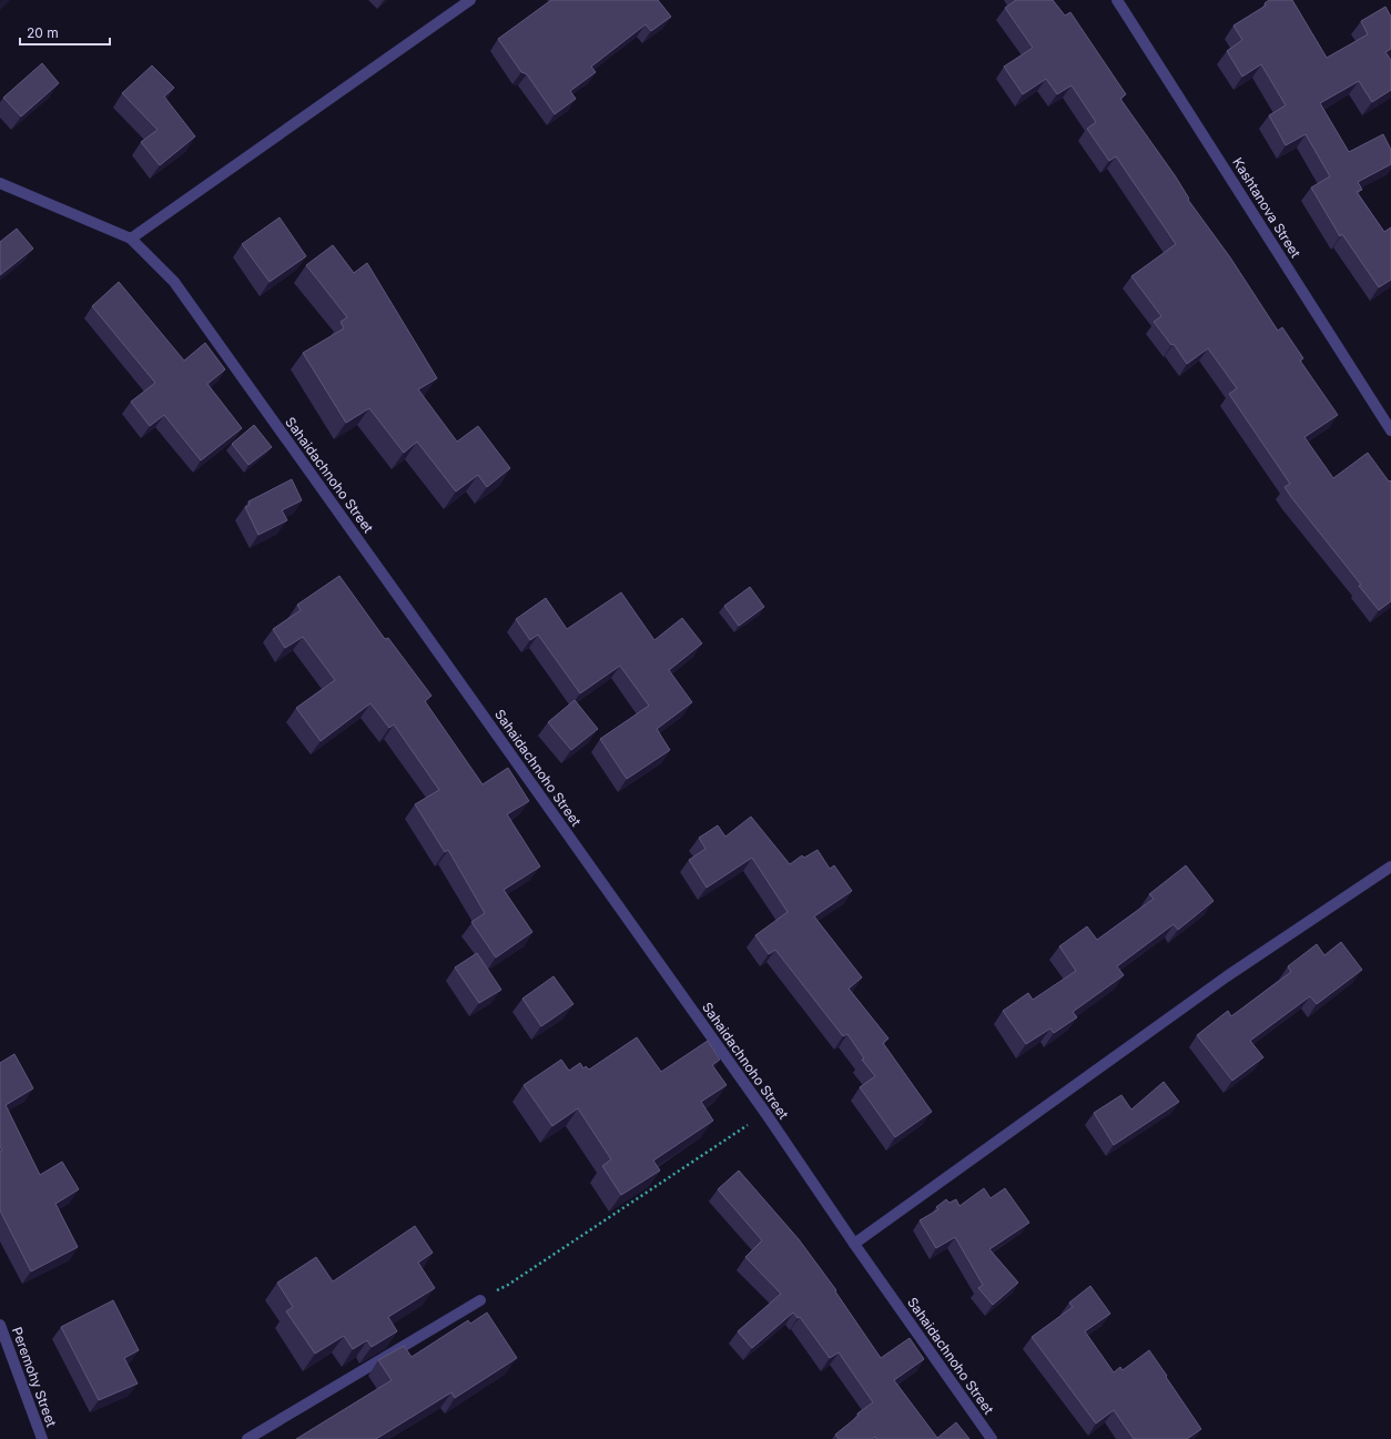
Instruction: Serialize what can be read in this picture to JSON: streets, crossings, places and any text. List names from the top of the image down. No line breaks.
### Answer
{"streets":{"street":["Kashtanova Street","Sahaidachnoho Street","Peremohy Street"]},"scale_bar":"20 m"}
